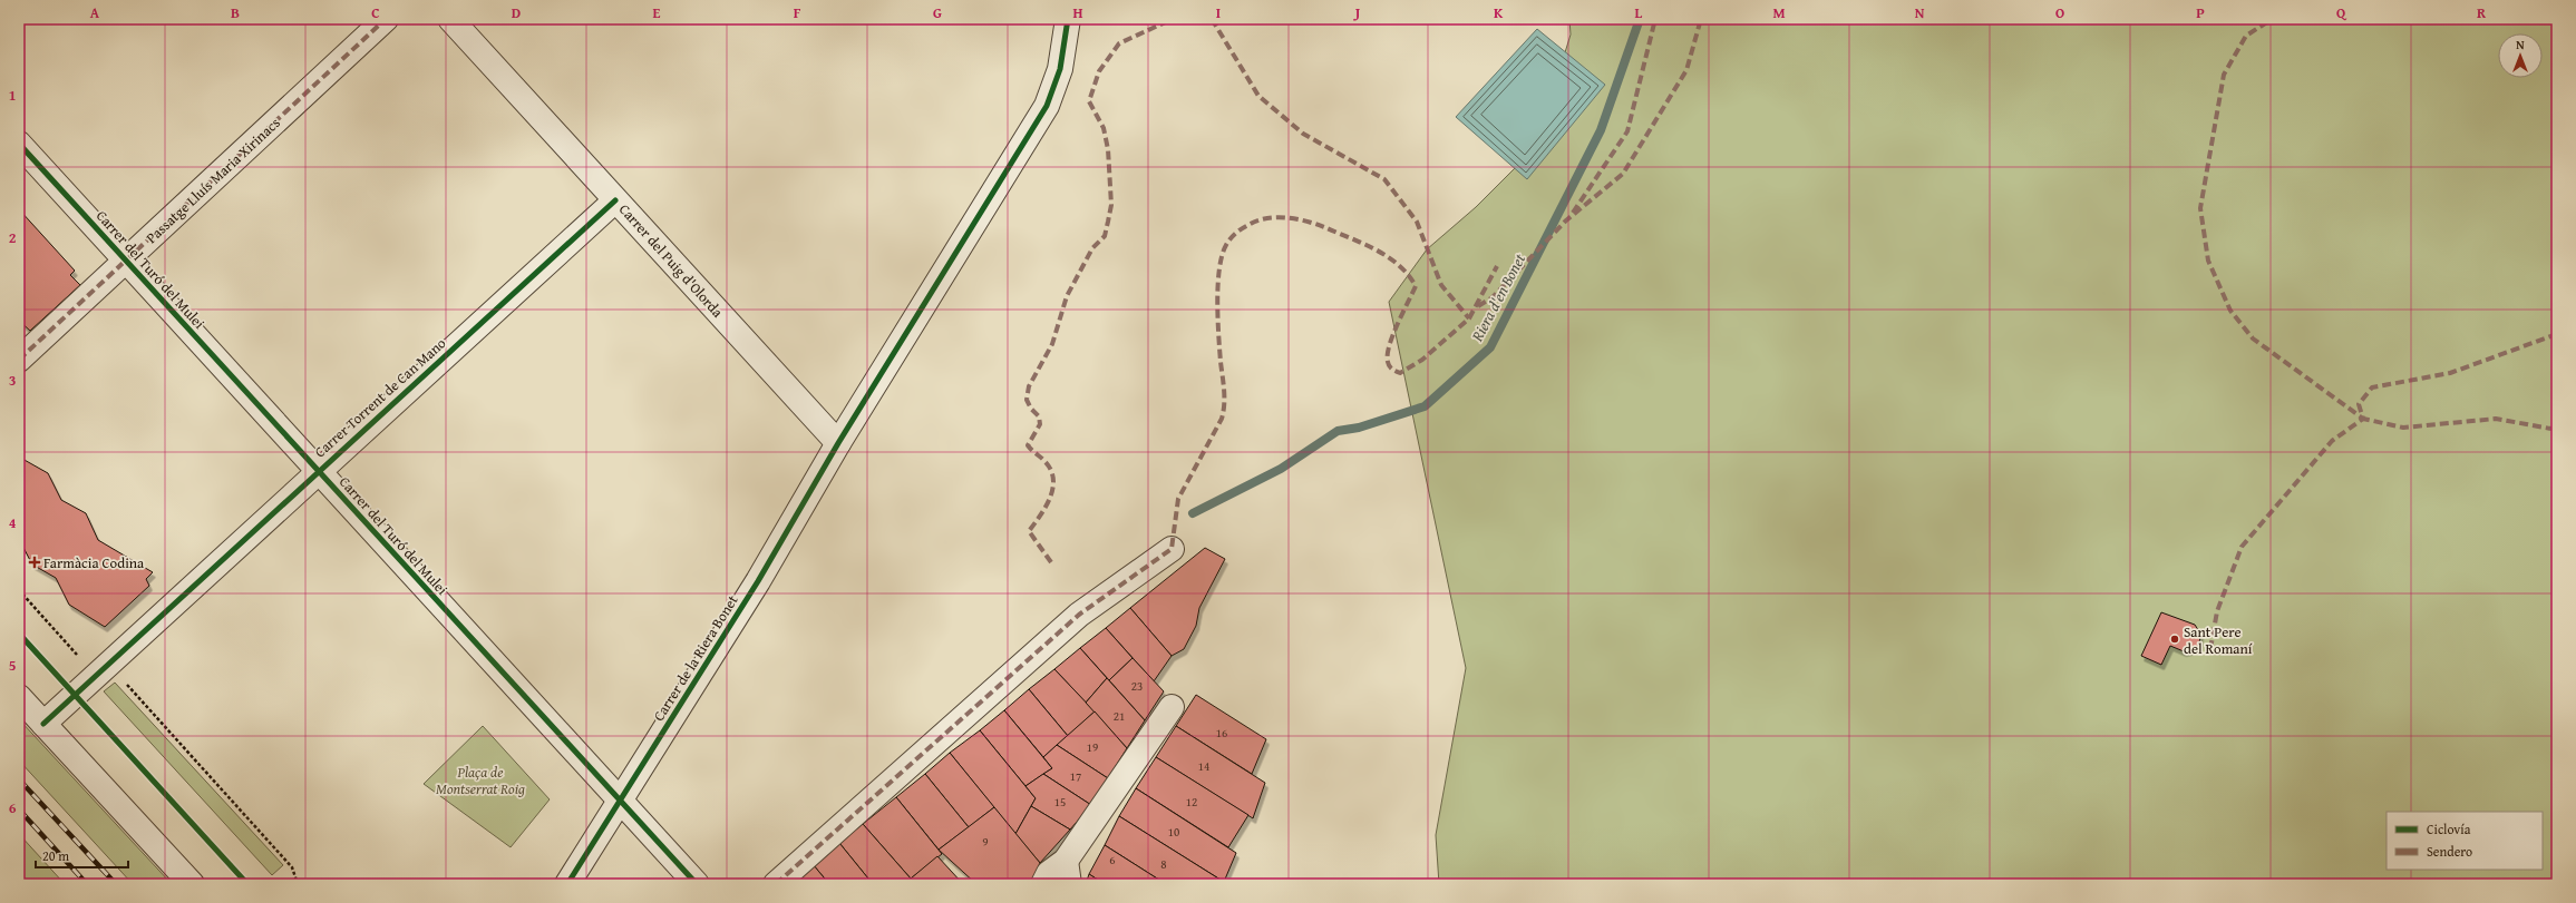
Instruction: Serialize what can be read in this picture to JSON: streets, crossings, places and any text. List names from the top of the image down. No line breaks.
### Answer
{"streets":{"street":["Passatge Lluís Maria Xirinacs","Carrer del Puig d'Olorda","Carrer del Turó del Mulei","Carrer Torrent de Can Mano","Carrer de la Riera Bonet"]},"crossings":[["Passatge Lluís Maria Xirinacs","Carrer del Turó del Mulei"],["Carrer del Puig d'Olorda","Carrer Torrent de Can Mano"],["Carrer del Puig d'Olorda","Carrer de la Riera Bonet"],["Carrer del Turó del Mulei","Carrer Torrent de Can Mano"],["Carrer del Turó del Mulei","Carrer de la Riera Bonet"]],"water":["Riera d'en Bonet"],"parks":["Plaça de Montserrat Roig"],"places":{"health":["Farmàcia Codina"],"other":["Sant Pere del Romaní"]},"house_numbers":["23","21","16","19","14","17","15","12","10","9","6","8"],"legend":["Ciclovía","Sendero"],"scale_bar":"20 m","north":"top","grid":{"columns":["A","B","C","D","E","F","G","H","I","J","K","L","M","N","O","P","Q","R"],"rows":["1","2","3","4","5","6"]}}
